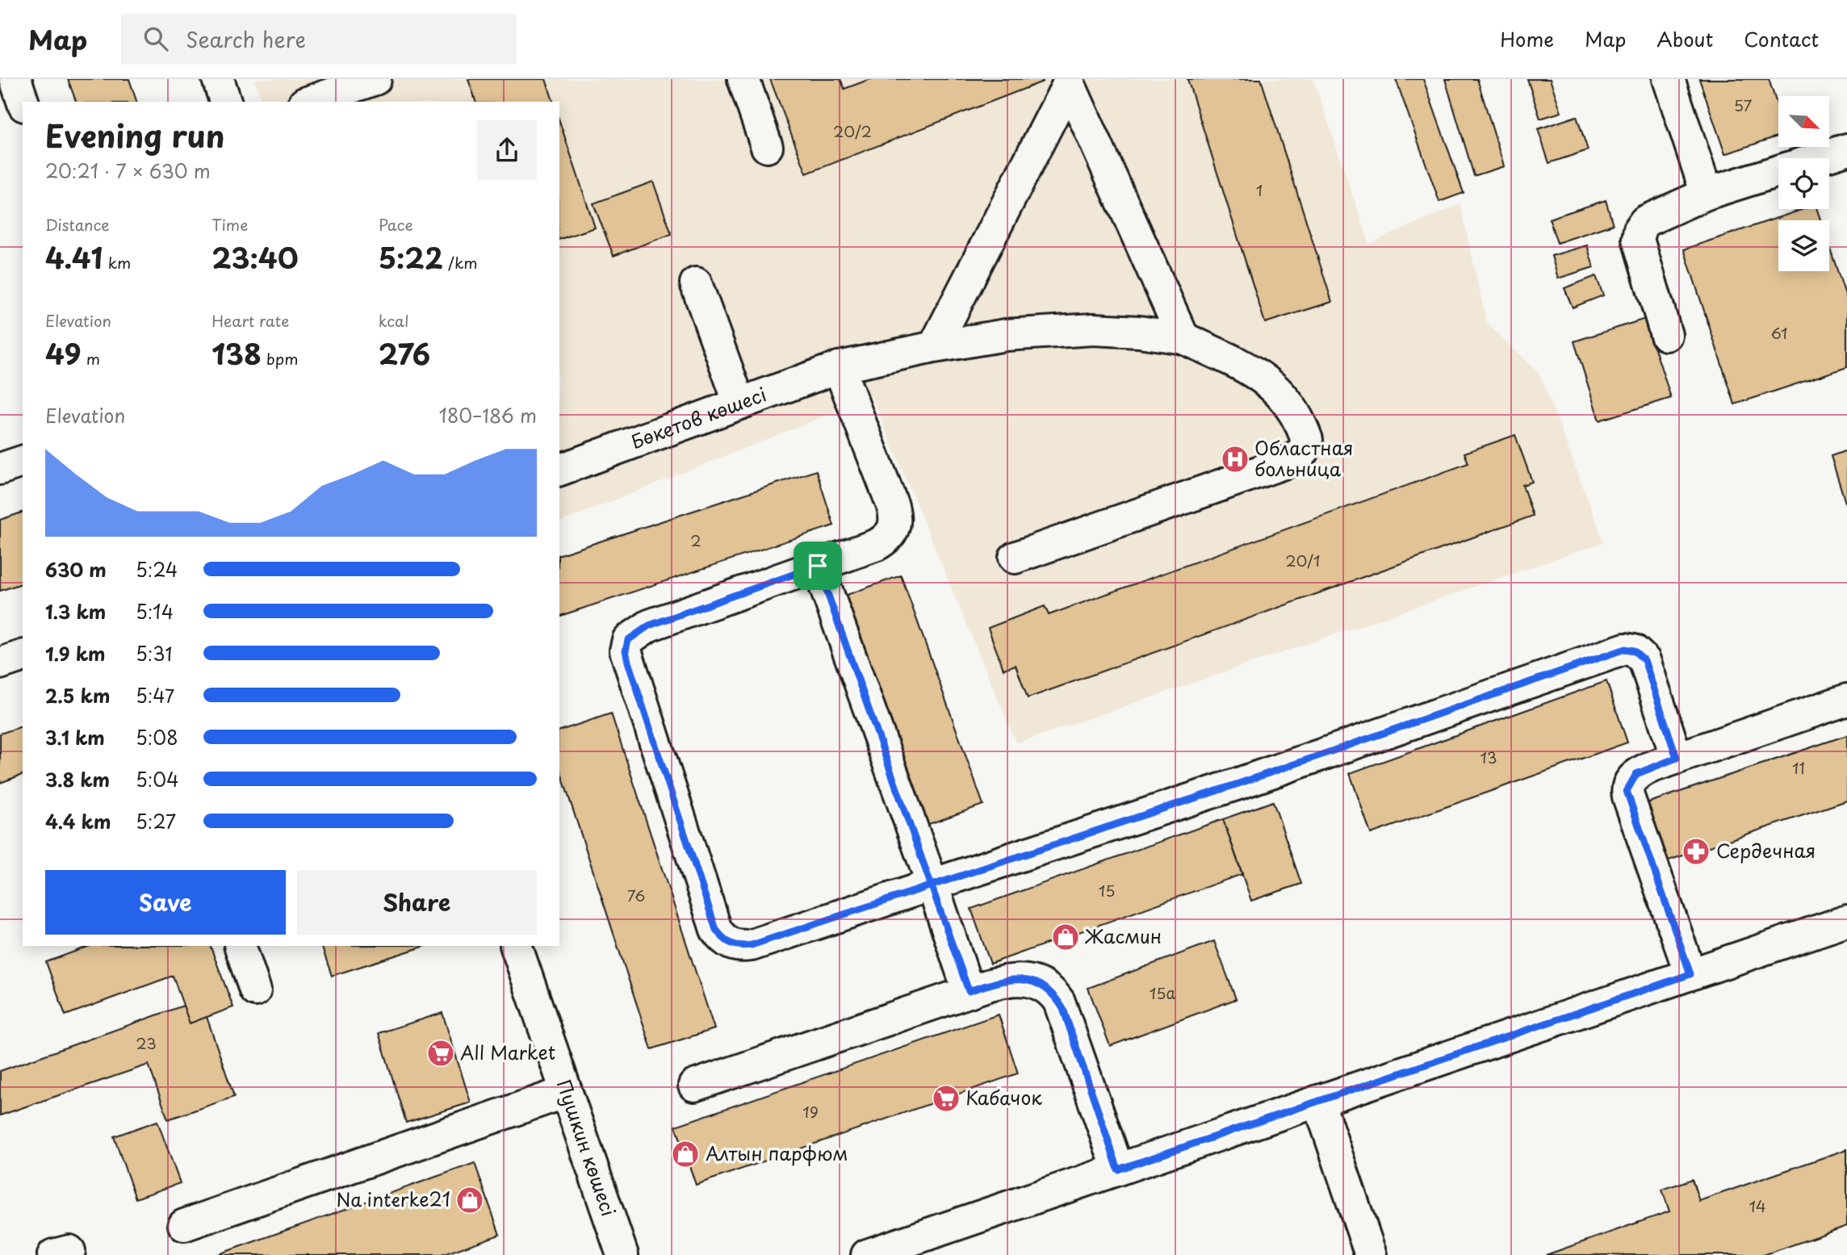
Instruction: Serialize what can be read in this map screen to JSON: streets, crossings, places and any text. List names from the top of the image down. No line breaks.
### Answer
{"streets":{"street":["Бөкетов көшесі","Пушкин көшесі"]},"places":{"hospital":["Областная больница"],"pharmacy":["Сердечная"],"shop":["Жасмин","Алтын парфюм","Na interke21"],"supermarket":["All Market","Кабачок"]},"house_numbers":["57","20/2","1","61","2","20/1","13","11","15","76","15а","23","19","14"],"north":"bottom right","page":{"header":"Map","search":"Search here","nav":["Home","Map","About","Contact"],"heading":["Evening run","20:21 · 7 × 630 m"],"stats":[["Distance","4.41 km"],["Time","23:40"],["Pace","5:22 /km"],["Elevation","49 m"],["Heart rate","138 bpm"],["kcal","276"]],"chart":["Elevation","180–186 m"],"list":[{"name":"630 m","note":"5:24"},{"name":"1.3 km","note":"5:14"},{"name":"1.9 km","note":"5:31"},{"name":"2.5 km","note":"5:47"},{"name":"3.1 km","note":"5:08"},{"name":"3.8 km","note":"5:04"},{"name":"4.4 km","note":"5:27"}],"buttons":["Save","Share"]}}
